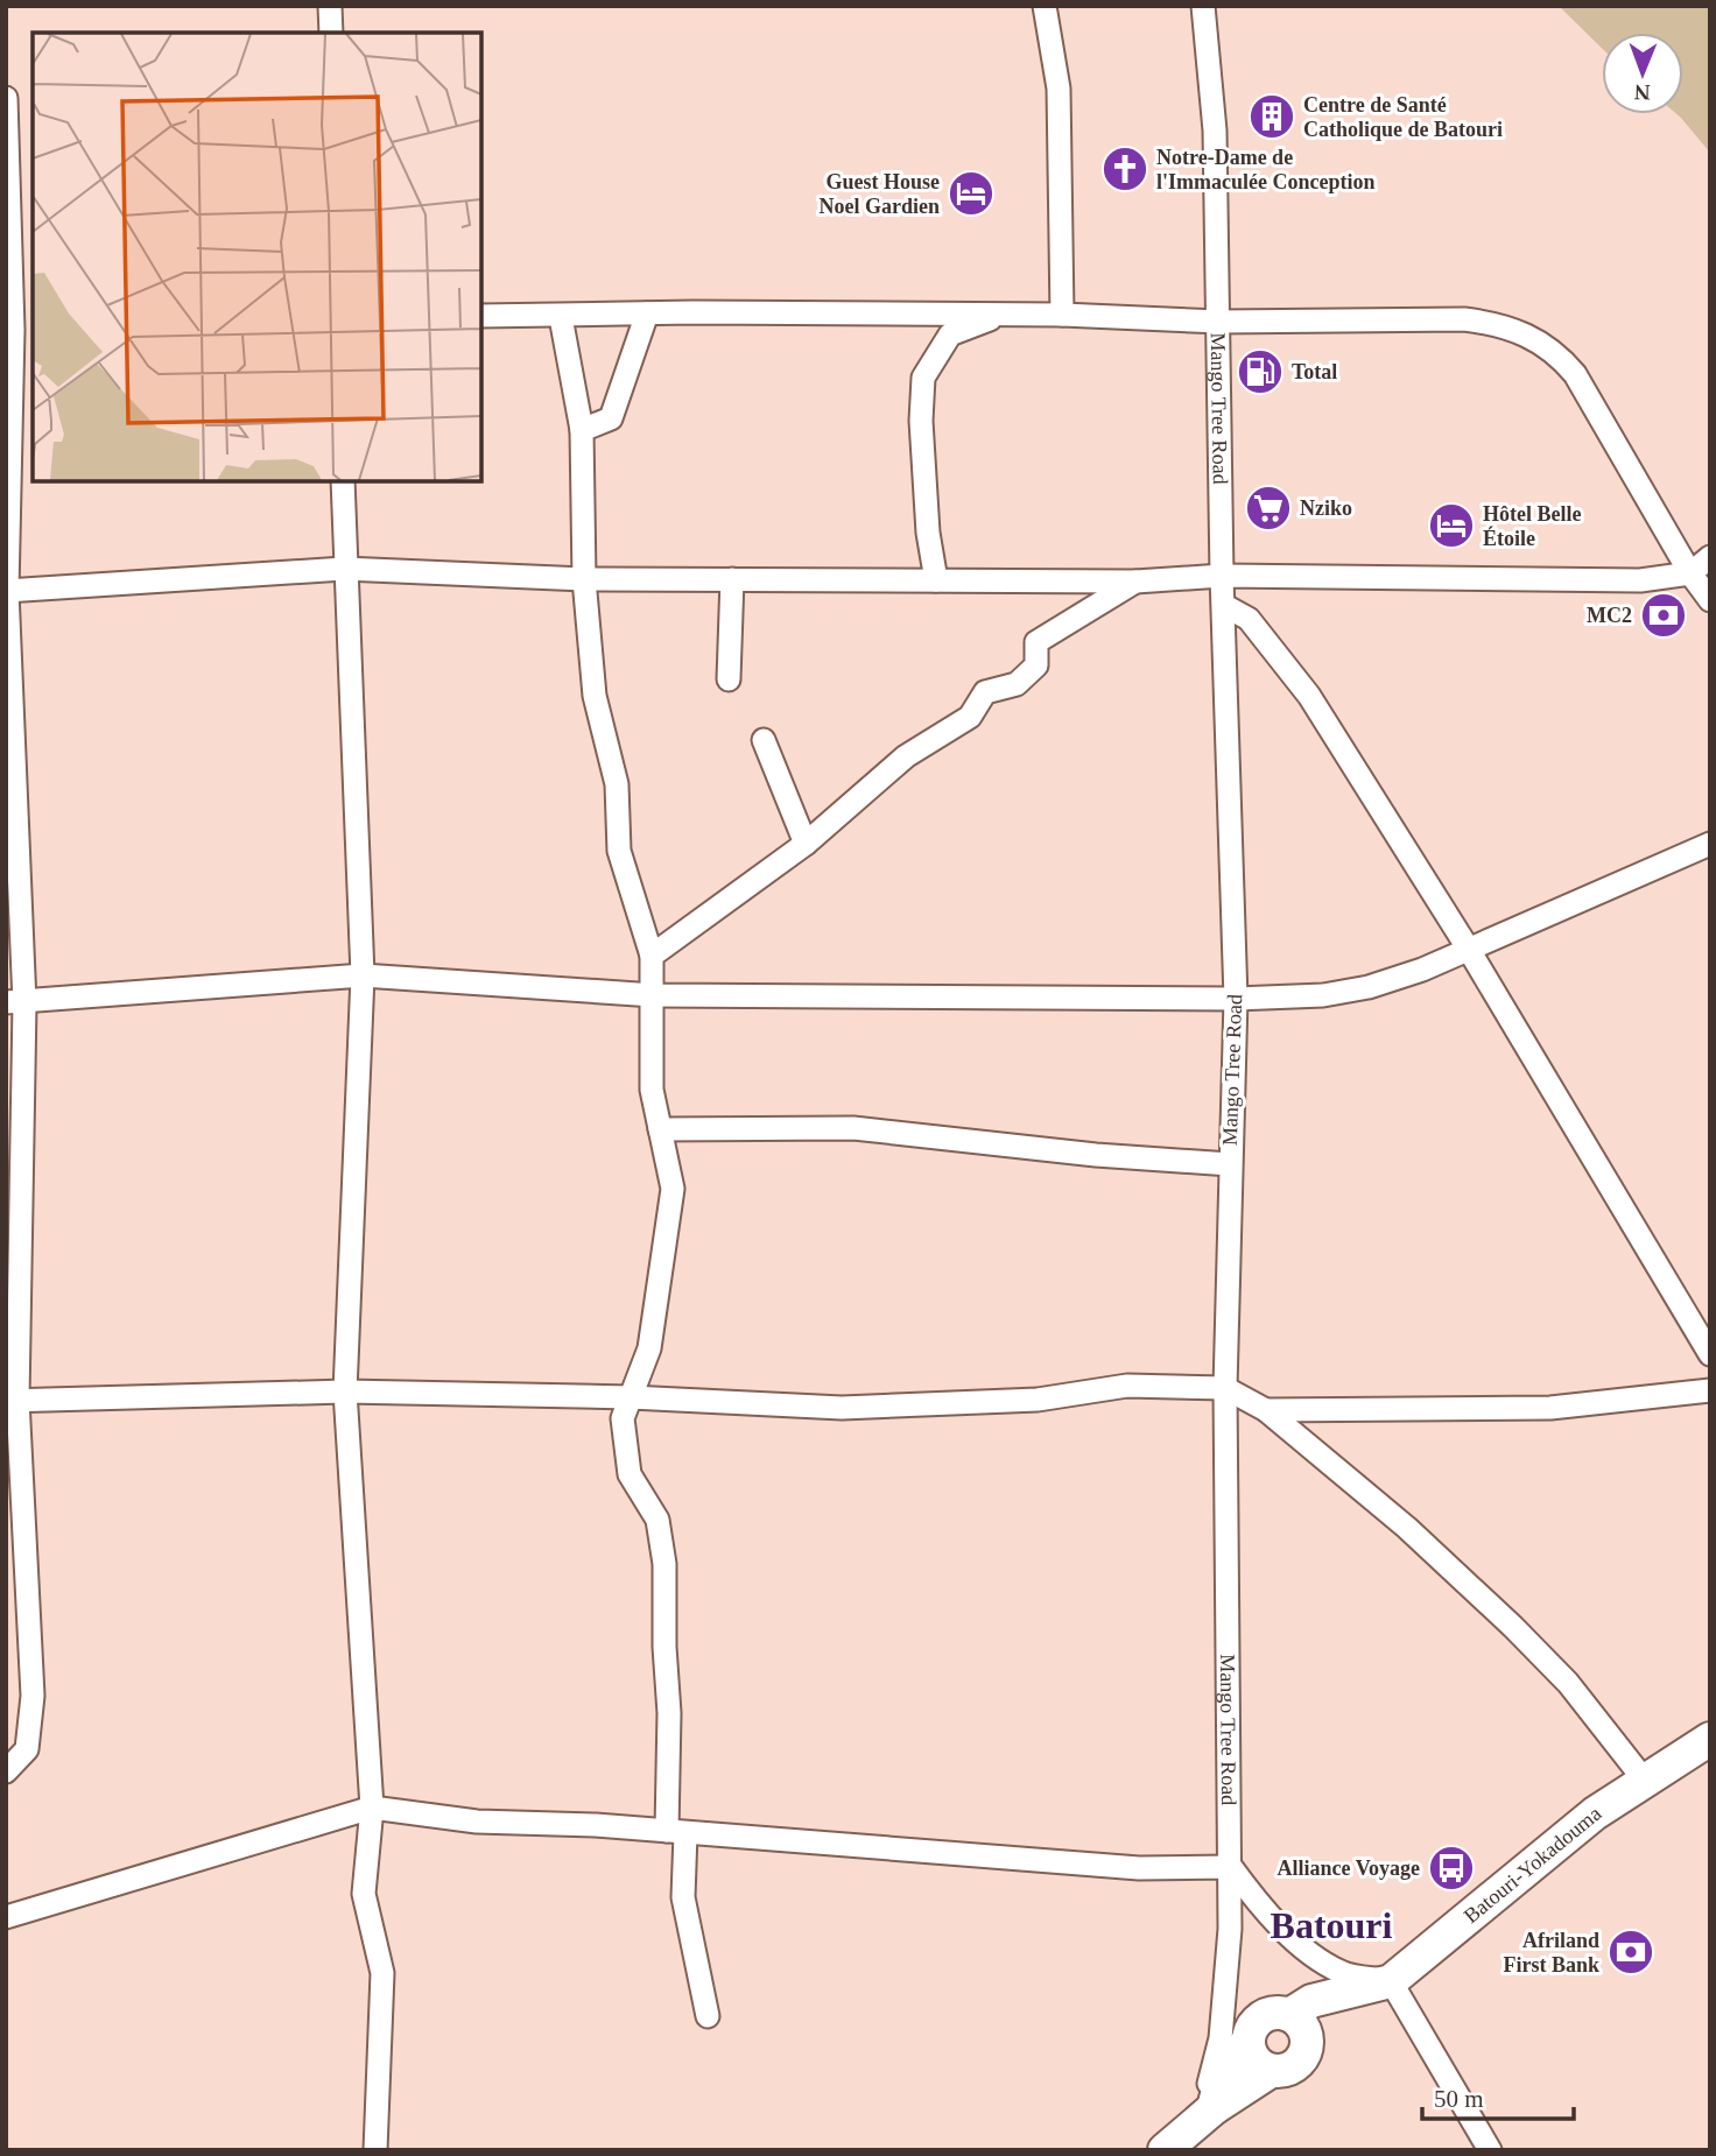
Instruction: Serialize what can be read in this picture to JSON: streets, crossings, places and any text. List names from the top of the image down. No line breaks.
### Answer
{"streets":{"highway":["Batouri-Yokadouma"],"street":["Mango Tree Road"]},"districts":["Batouri"],"places":{"building":["Centre de Santé Catholique de Batouri"],"church":["Notre-Dame de l'Immaculée Conception"],"hotel":["Guest House Noel Gardien","Hôtel Belle Étoile"],"fuel station":["Total"],"supermarket":["Nziko"],"bank":["MC2","Afriland First Bank"],"bus stop":["Alliance Voyage"]},"scale_bar":"50 m","north":"bottom"}
